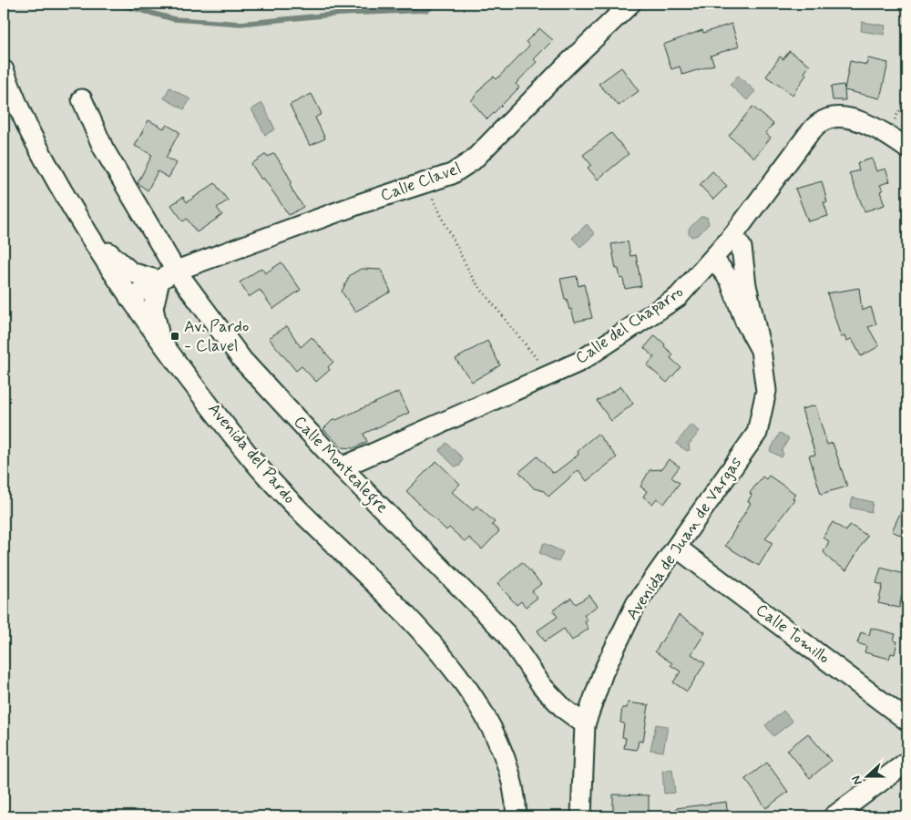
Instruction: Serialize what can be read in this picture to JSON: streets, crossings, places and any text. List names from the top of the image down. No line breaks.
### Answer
{"streets":{"street":["Calle Clavel","Calle del Chaparro","Avenida del Pardo","Calle Montealegre","Avenida de Juan de Vargas","Calle Tomillo"]},"crossings":[["Calle Clavel","Avenida del Pardo"],["Calle Clavel","Calle Montealegre"],["Calle del Chaparro","Calle Montealegre"],["Calle del Chaparro","Avenida de Juan de Vargas"],["Calle Montealegre","Avenida de Juan de Vargas"],["Avenida de Juan de Vargas","Calle Tomillo"]],"places":{"transit":["Av. Pardo - Clavel"]},"north":"left"}
